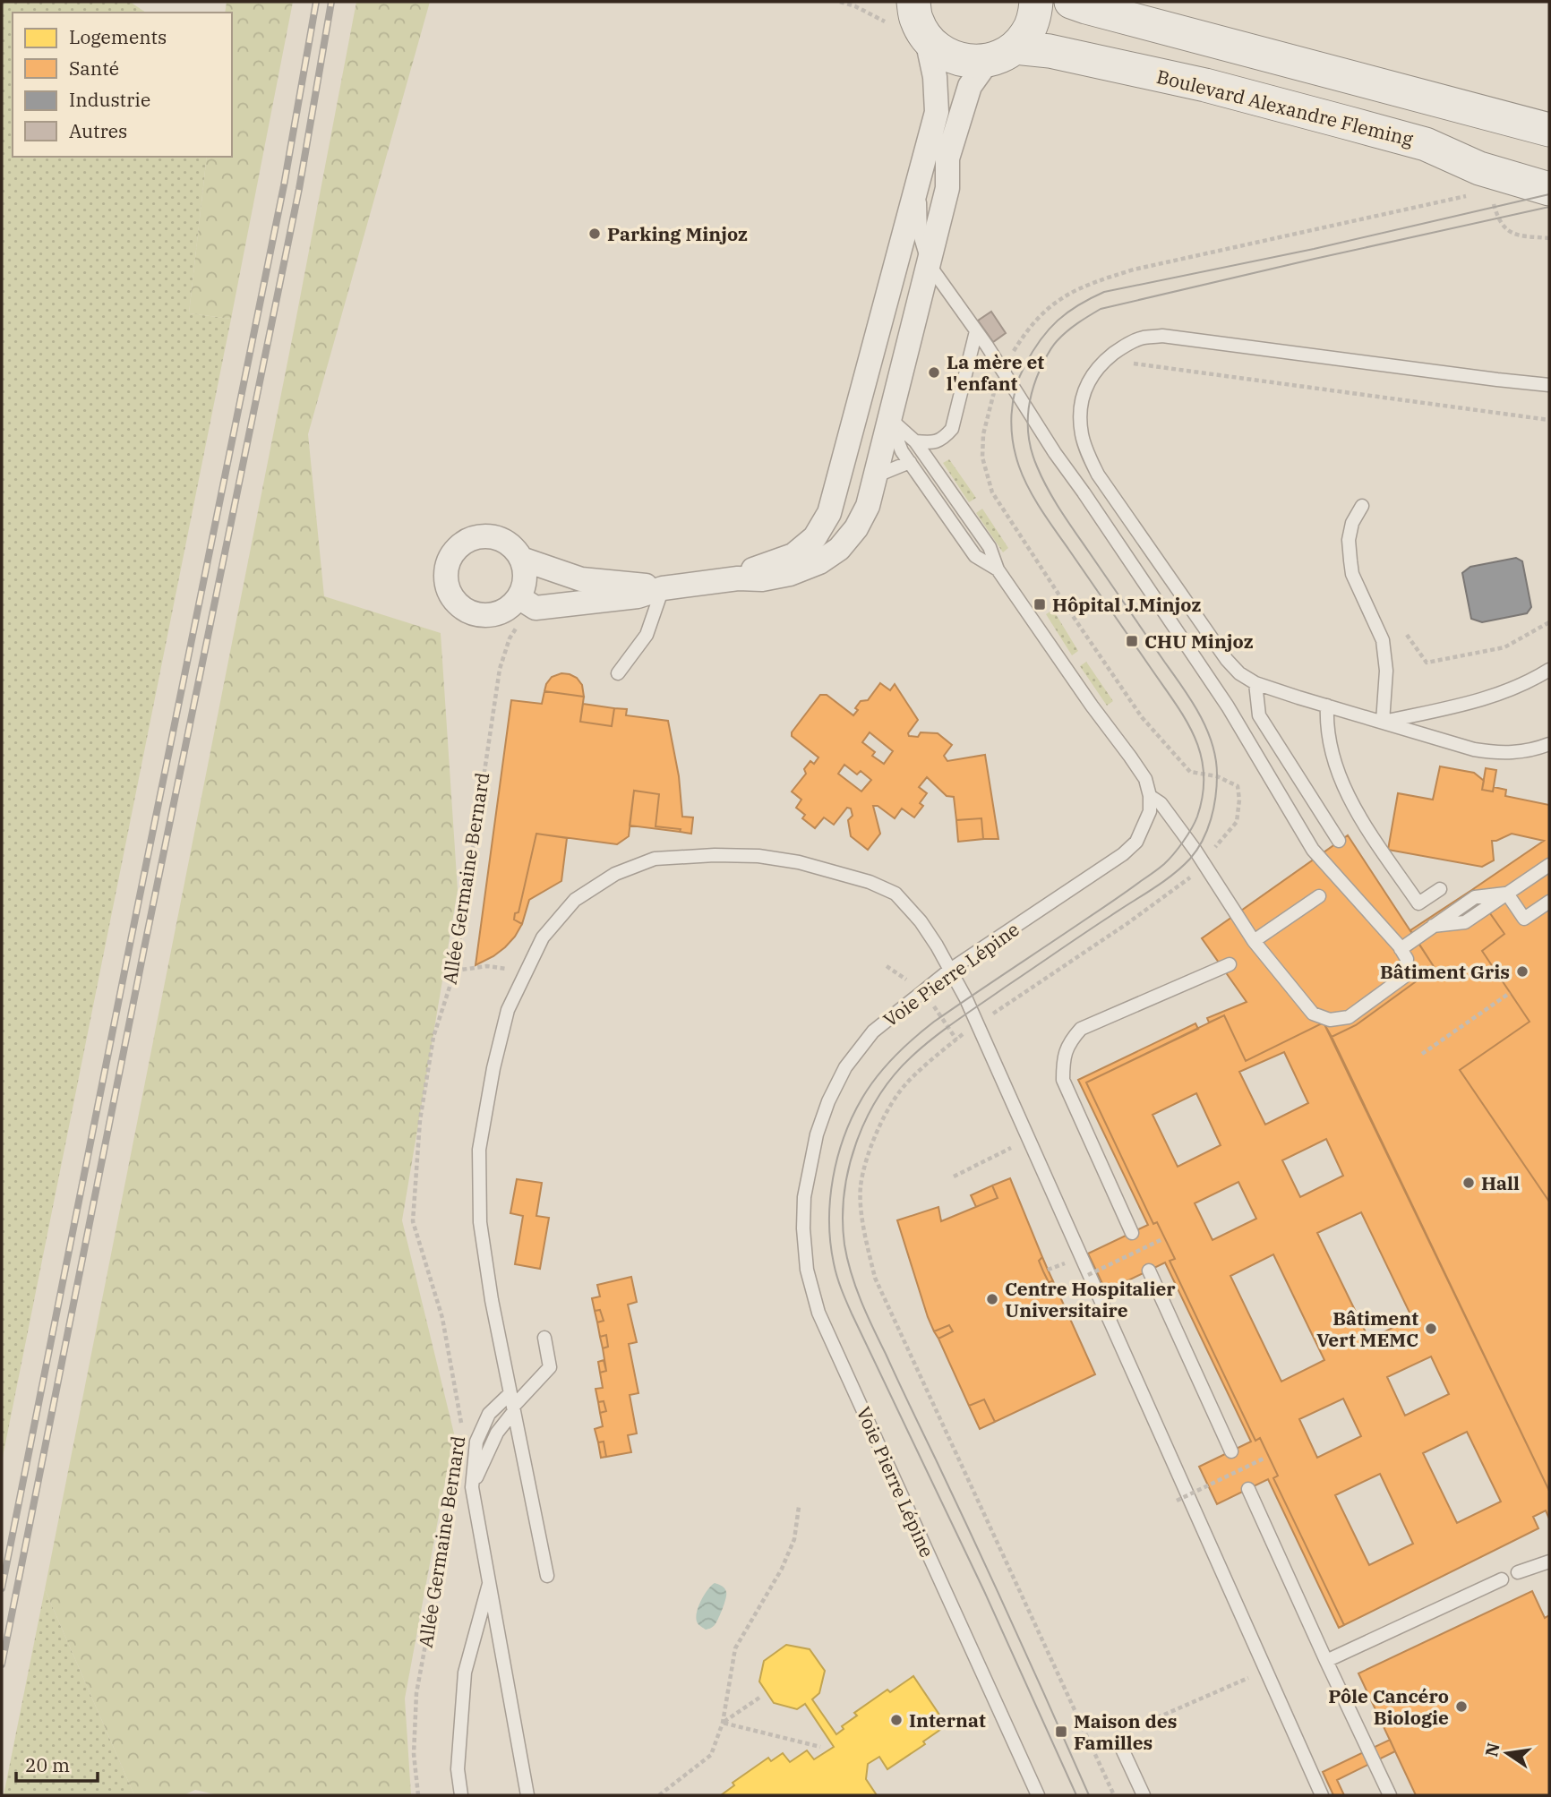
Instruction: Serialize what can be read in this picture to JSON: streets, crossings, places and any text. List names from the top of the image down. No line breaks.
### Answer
{"streets":{"street":["Boulevard Alexandre Fleming"],"lane":["Voie Pierre Lépine"],"path":["Allée Germaine Bernard"]},"places":{"other":["Parking Minjoz","La mère et l'enfant","Bâtiment Gris","Hall","Centre Hospitalier Universitaire","Bâtiment Vert MEMC","Pôle Cancéro Biologie","Internat"],"transit":["Hôpital J.Minjoz","CHU Minjoz","Maison des Familles"]},"legend":["Logements","Santé","Industrie","Autres"],"scale_bar":"20 m","north":"left"}
